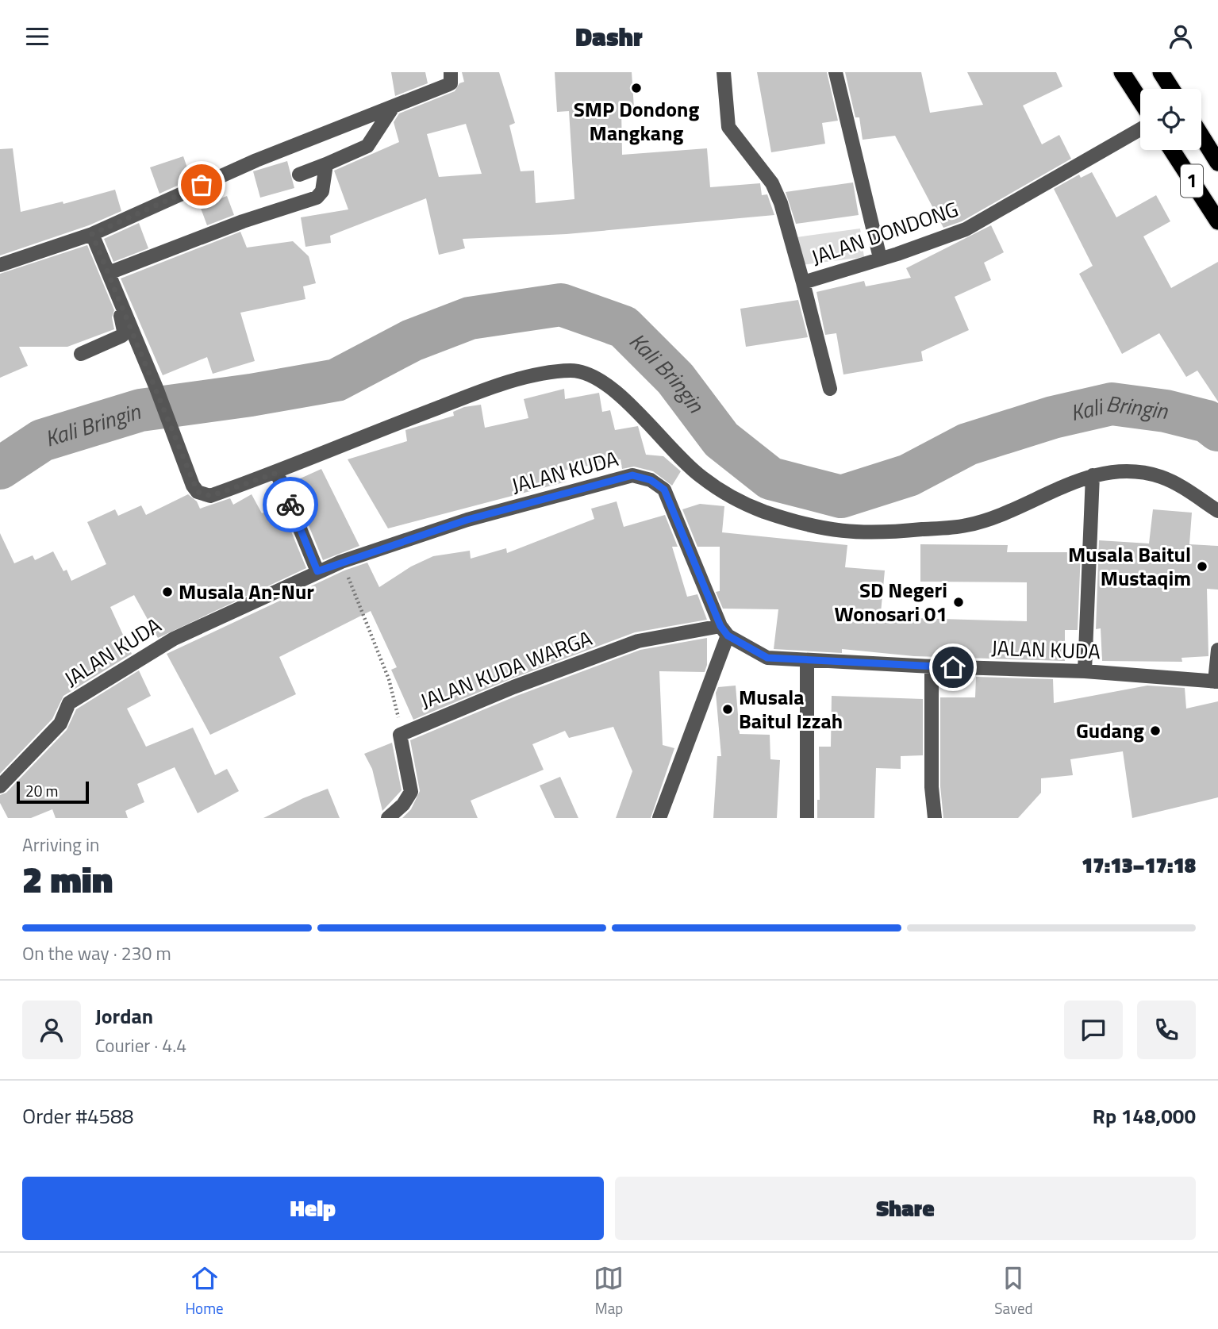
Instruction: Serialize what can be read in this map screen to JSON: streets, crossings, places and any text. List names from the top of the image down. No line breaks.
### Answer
{"streets":{"highway":["1"],"street":["JALAN DONDONG","JALAN KUDA","JALAN KUDA WARGA"]},"crossings":[["JALAN KUDA","JALAN KUDA WARGA"]],"water":["Kali Bringin"],"places":["SMP Dondong Mangkang","Musala Baitul Mustaqim","Musala An-Nur","SD Negeri Wonosari 01","Musala Baitul Izzah","Gudang"],"scale_bar":"20 m","page":{"header":"Dashr","scale":"20 m","heading":["2 min","Arriving in","17:13–17:18"],"panel":["Jordan","Courier · 4.4","Order #4588","Rp 148,000"],"bar":"On the way · 230 m","buttons":["Help","Share"],"tabs":["Home","Map","Saved"]}}
